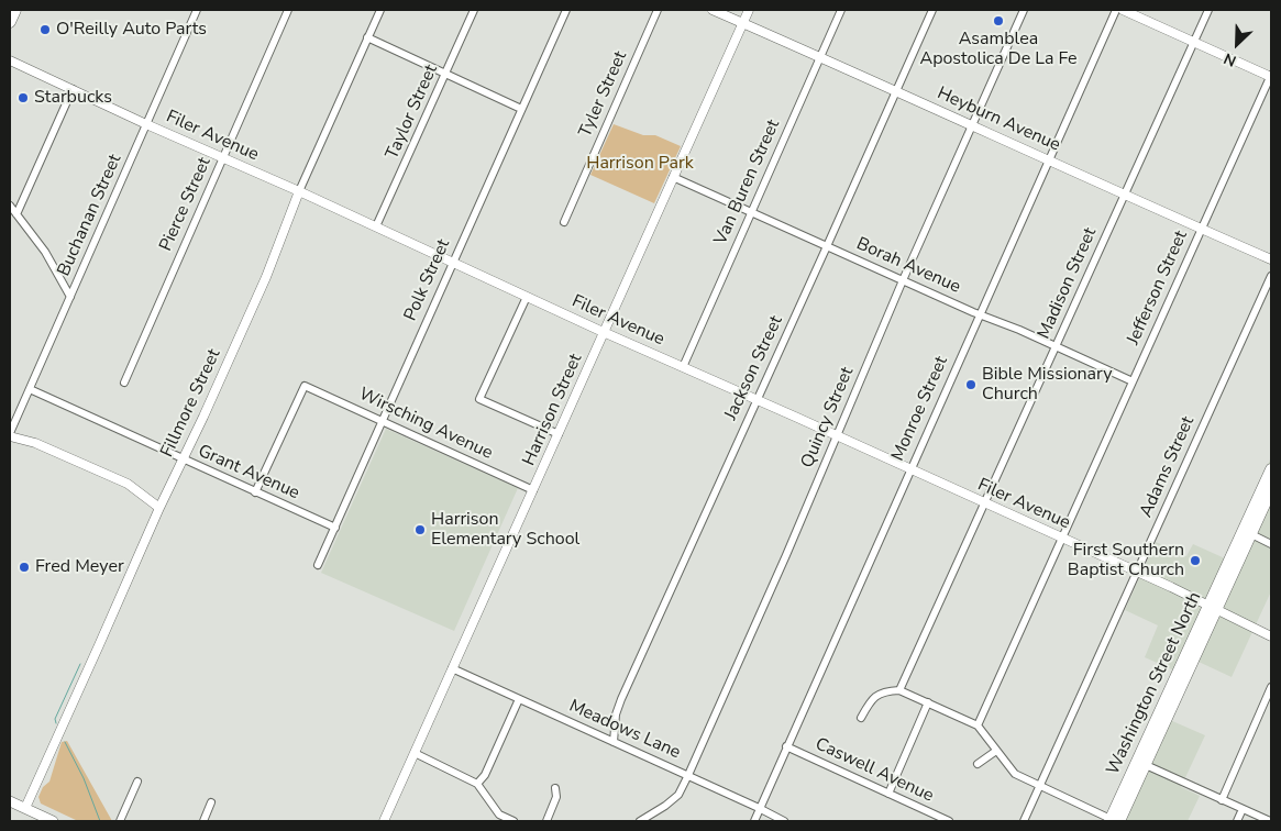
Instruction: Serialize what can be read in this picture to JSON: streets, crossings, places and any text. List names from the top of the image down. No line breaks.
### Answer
{"streets":{"main road":["Washington Street North"],"street":["Tyler Street","Taylor Street","Heyburn Avenue","Filer Avenue","Van Buren Street","Pierce Street","Buchanan Street","Borah Avenue","Polk Street","Madison Street","Jefferson Street","Jackson Street","Fillmore Street","Monroe Street","Harrison Street","Quincy Street","Wirsching Avenue","Adams Street","Grant Avenue","Meadows Lane","Caswell Avenue"]},"crossings":[["Taylor Street","Filer Avenue"],["Heyburn Avenue","Van Buren Street"],["Heyburn Avenue","Madison Street"],["Heyburn Avenue","Jefferson Street"],["Heyburn Avenue","Jackson Street"],["Heyburn Avenue","Monroe Street"],["Heyburn Avenue","Harrison Street"],["Heyburn Avenue","Quincy Street"],["Filer Avenue","Van Buren Street"],["Filer Avenue","Pierce Street"],["Filer Avenue","Buchanan Street"],["Filer Avenue","Polk Street"],["Filer Avenue","Madison Street"],["Filer Avenue","Jefferson Street"],["Filer Avenue","Jackson Street"],["Filer Avenue","Fillmore Street"],["Filer Avenue","Monroe Street"],["Filer Avenue","Harrison Street"],["Filer Avenue","Quincy Street"],["Filer Avenue","Adams Street"],["Filer Avenue","Washington Street North"],["Van Buren Street","Borah Avenue"],["Buchanan Street","Grant Avenue"],["Borah Avenue","Madison Street"],["Borah Avenue","Jefferson Street"],["Borah Avenue","Jackson Street"],["Borah Avenue","Monroe Street"],["Borah Avenue","Harrison Street"],["Borah Avenue","Quincy Street"],["Polk Street","Wirsching Avenue"],["Polk Street","Grant Avenue"],["Jackson Street","Meadows Lane"],["Fillmore Street","Grant Avenue"],["Monroe Street","Meadows Lane"],["Monroe Street","Caswell Avenue"],["Harrison Street","Wirsching Avenue"],["Harrison Street","Meadows Lane"],["Quincy Street","Meadows Lane"],["Wirsching Avenue","Grant Avenue"]],"parks":["Harrison Park"],"places":["Asamblea Apostolica De La Fe","O'Reilly Auto Parts","Starbucks","Bible Missionary Church","Harrison Elementary School","First Southern Baptist Church","Fred Meyer"],"north":"bottom left"}
